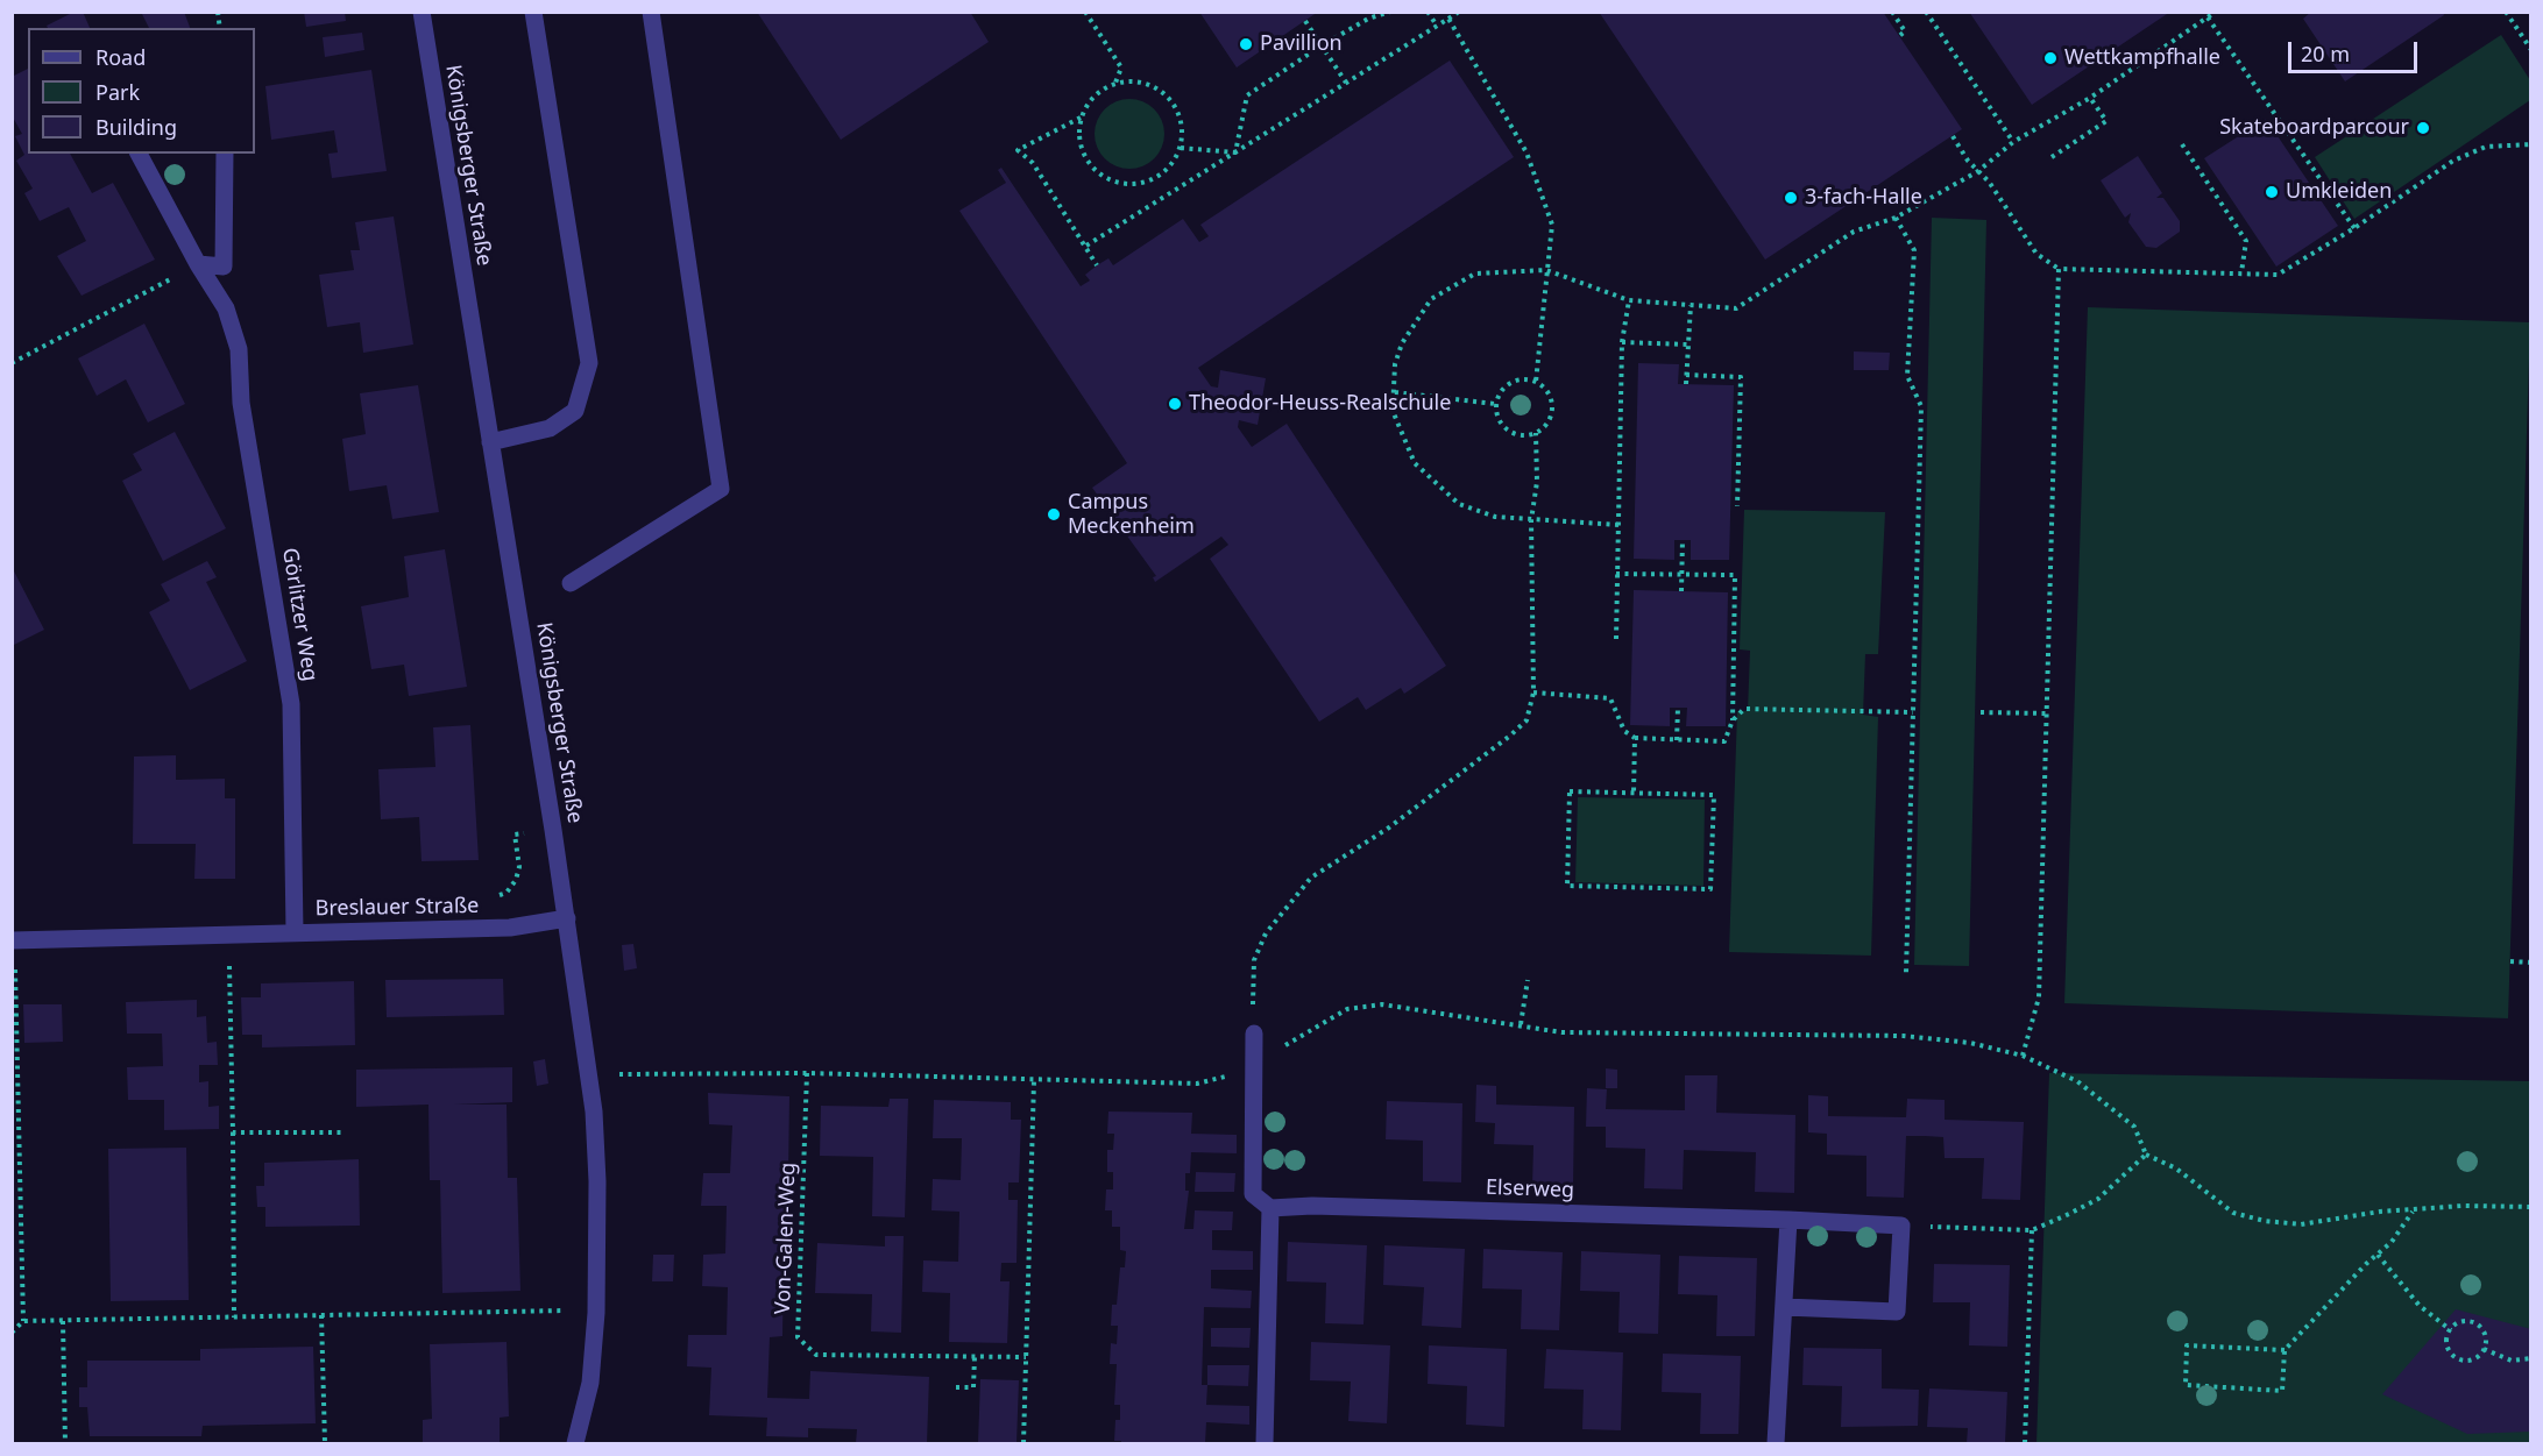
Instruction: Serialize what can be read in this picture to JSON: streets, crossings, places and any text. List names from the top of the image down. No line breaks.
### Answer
{"streets":{"street":["Königsberger Straße","Görlitzer Weg","Breslauer Straße","Elserweg"],"path":["Von-Galen-Weg"]},"crossings":[["Königsberger Straße","Breslauer Straße"],["Görlitzer Weg","Breslauer Straße"]],"places":["Pavillion","Wettkampfhalle","Skateboardparcour","Umkleiden","3-fach-Halle","Theodor-Heuss-Realschule","Campus Meckenheim"],"legend":["Road","Park","Building"],"scale_bar":"20 m"}
